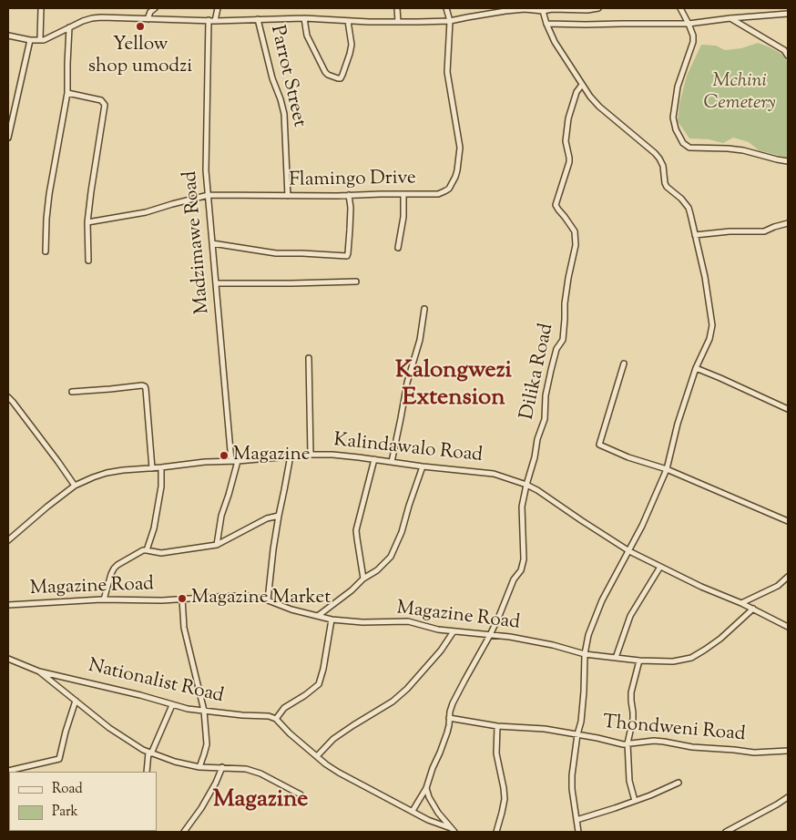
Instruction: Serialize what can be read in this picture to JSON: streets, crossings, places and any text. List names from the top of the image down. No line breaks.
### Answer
{"streets":{"street":["Parrot Street","Flamingo Drive","Madzimawe Road","Dilika Road","Kalindawalo Road","Magazine Road","Nationalist Road","Thondweni Road"]},"crossings":[["Parrot Street","Flamingo Drive"],["Flamingo Drive","Madzimawe Road"],["Madzimawe Road","Kalindawalo Road"],["Dilika Road","Kalindawalo Road"],["Kalindawalo Road","Magazine Road"]],"districts":["Kalongwezi Extension","Magazine"],"parks":["Mchini Cemetery"],"places":["Yellow shop umodzi","Magazine","Magazine Market"],"legend":["Road","Park"]}
